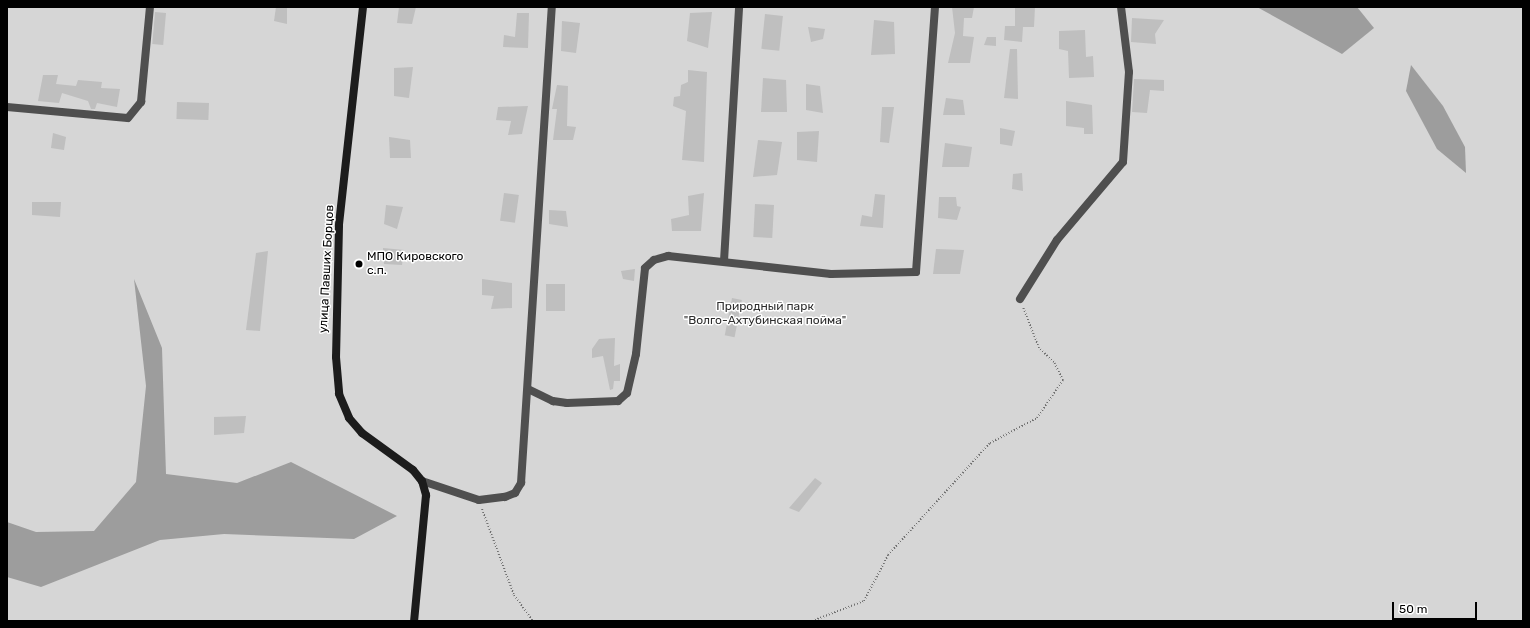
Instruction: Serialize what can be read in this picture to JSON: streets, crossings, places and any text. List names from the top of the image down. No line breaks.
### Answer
{"streets":{"street":["улица Павших Борцов"]},"parks":["Природный парк \"Волго-Ахтубинская пойма\""],"places":["МПО Кировского с.п."],"scale_bar":"50 m"}
